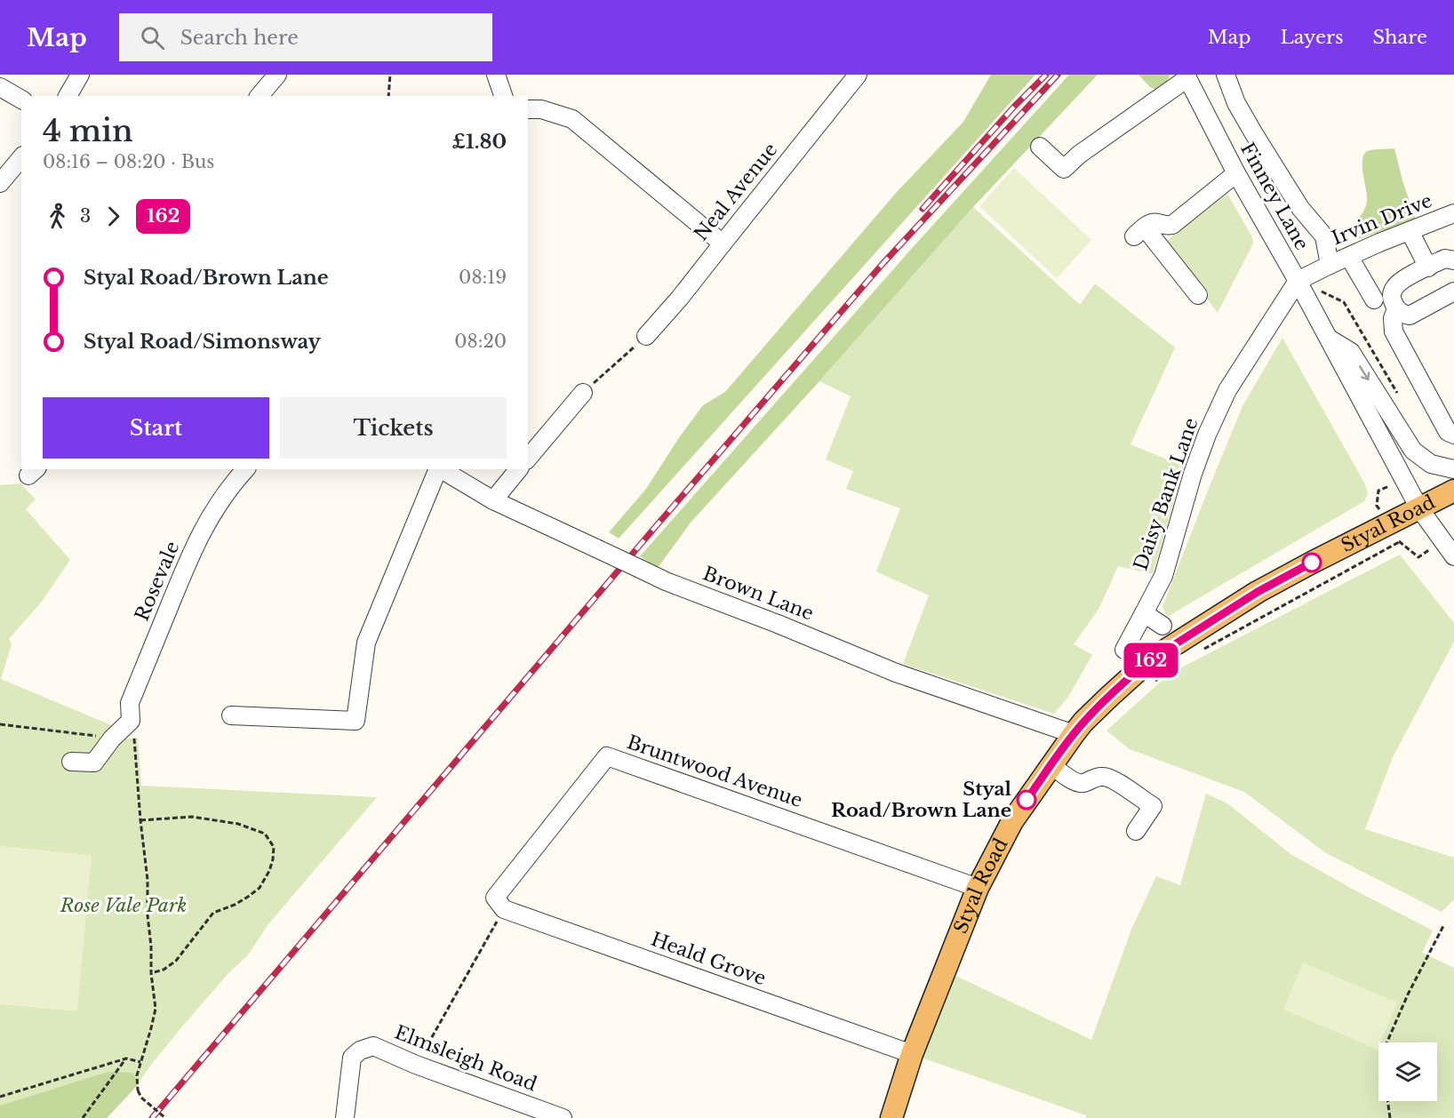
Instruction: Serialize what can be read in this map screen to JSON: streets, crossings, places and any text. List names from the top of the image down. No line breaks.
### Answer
{"streets":{"main road":["Styal Road"],"street":["Neal Avenue","Finney Lane","Irvin Drive","Daisy Bank Lane","Rosevale","Brown Lane","Bruntwood Avenue","Heald Grove","Elmsleigh Road"]},"crossings":[["Finney Lane","Irvin Drive"],["Finney Lane","Daisy Bank Lane"],["Finney Lane","Styal Road"],["Irvin Drive","Daisy Bank Lane"],["Styal Road","Brown Lane"],["Styal Road","Bruntwood Avenue"],["Styal Road","Heald Grove"],["Bruntwood Avenue","Heald Grove"]],"parks":["Rose Vale Park"],"places":["Styal Road/Brown Lane"],"lines":["bus line 162"],"page":{"header":"Map","search":"Search here","nav":["Map","Layers","Share"],"on_map":"162","heading":["4 min","08:16 – 08:20 · Bus","£1.80"],"legs":["3","162"],"list":[{"name":"Styal Road/Brown Lane","value":"08:19"},{"name":"Styal Road/Simonsway","value":"08:20"}],"buttons":["Start","Tickets"]}}
